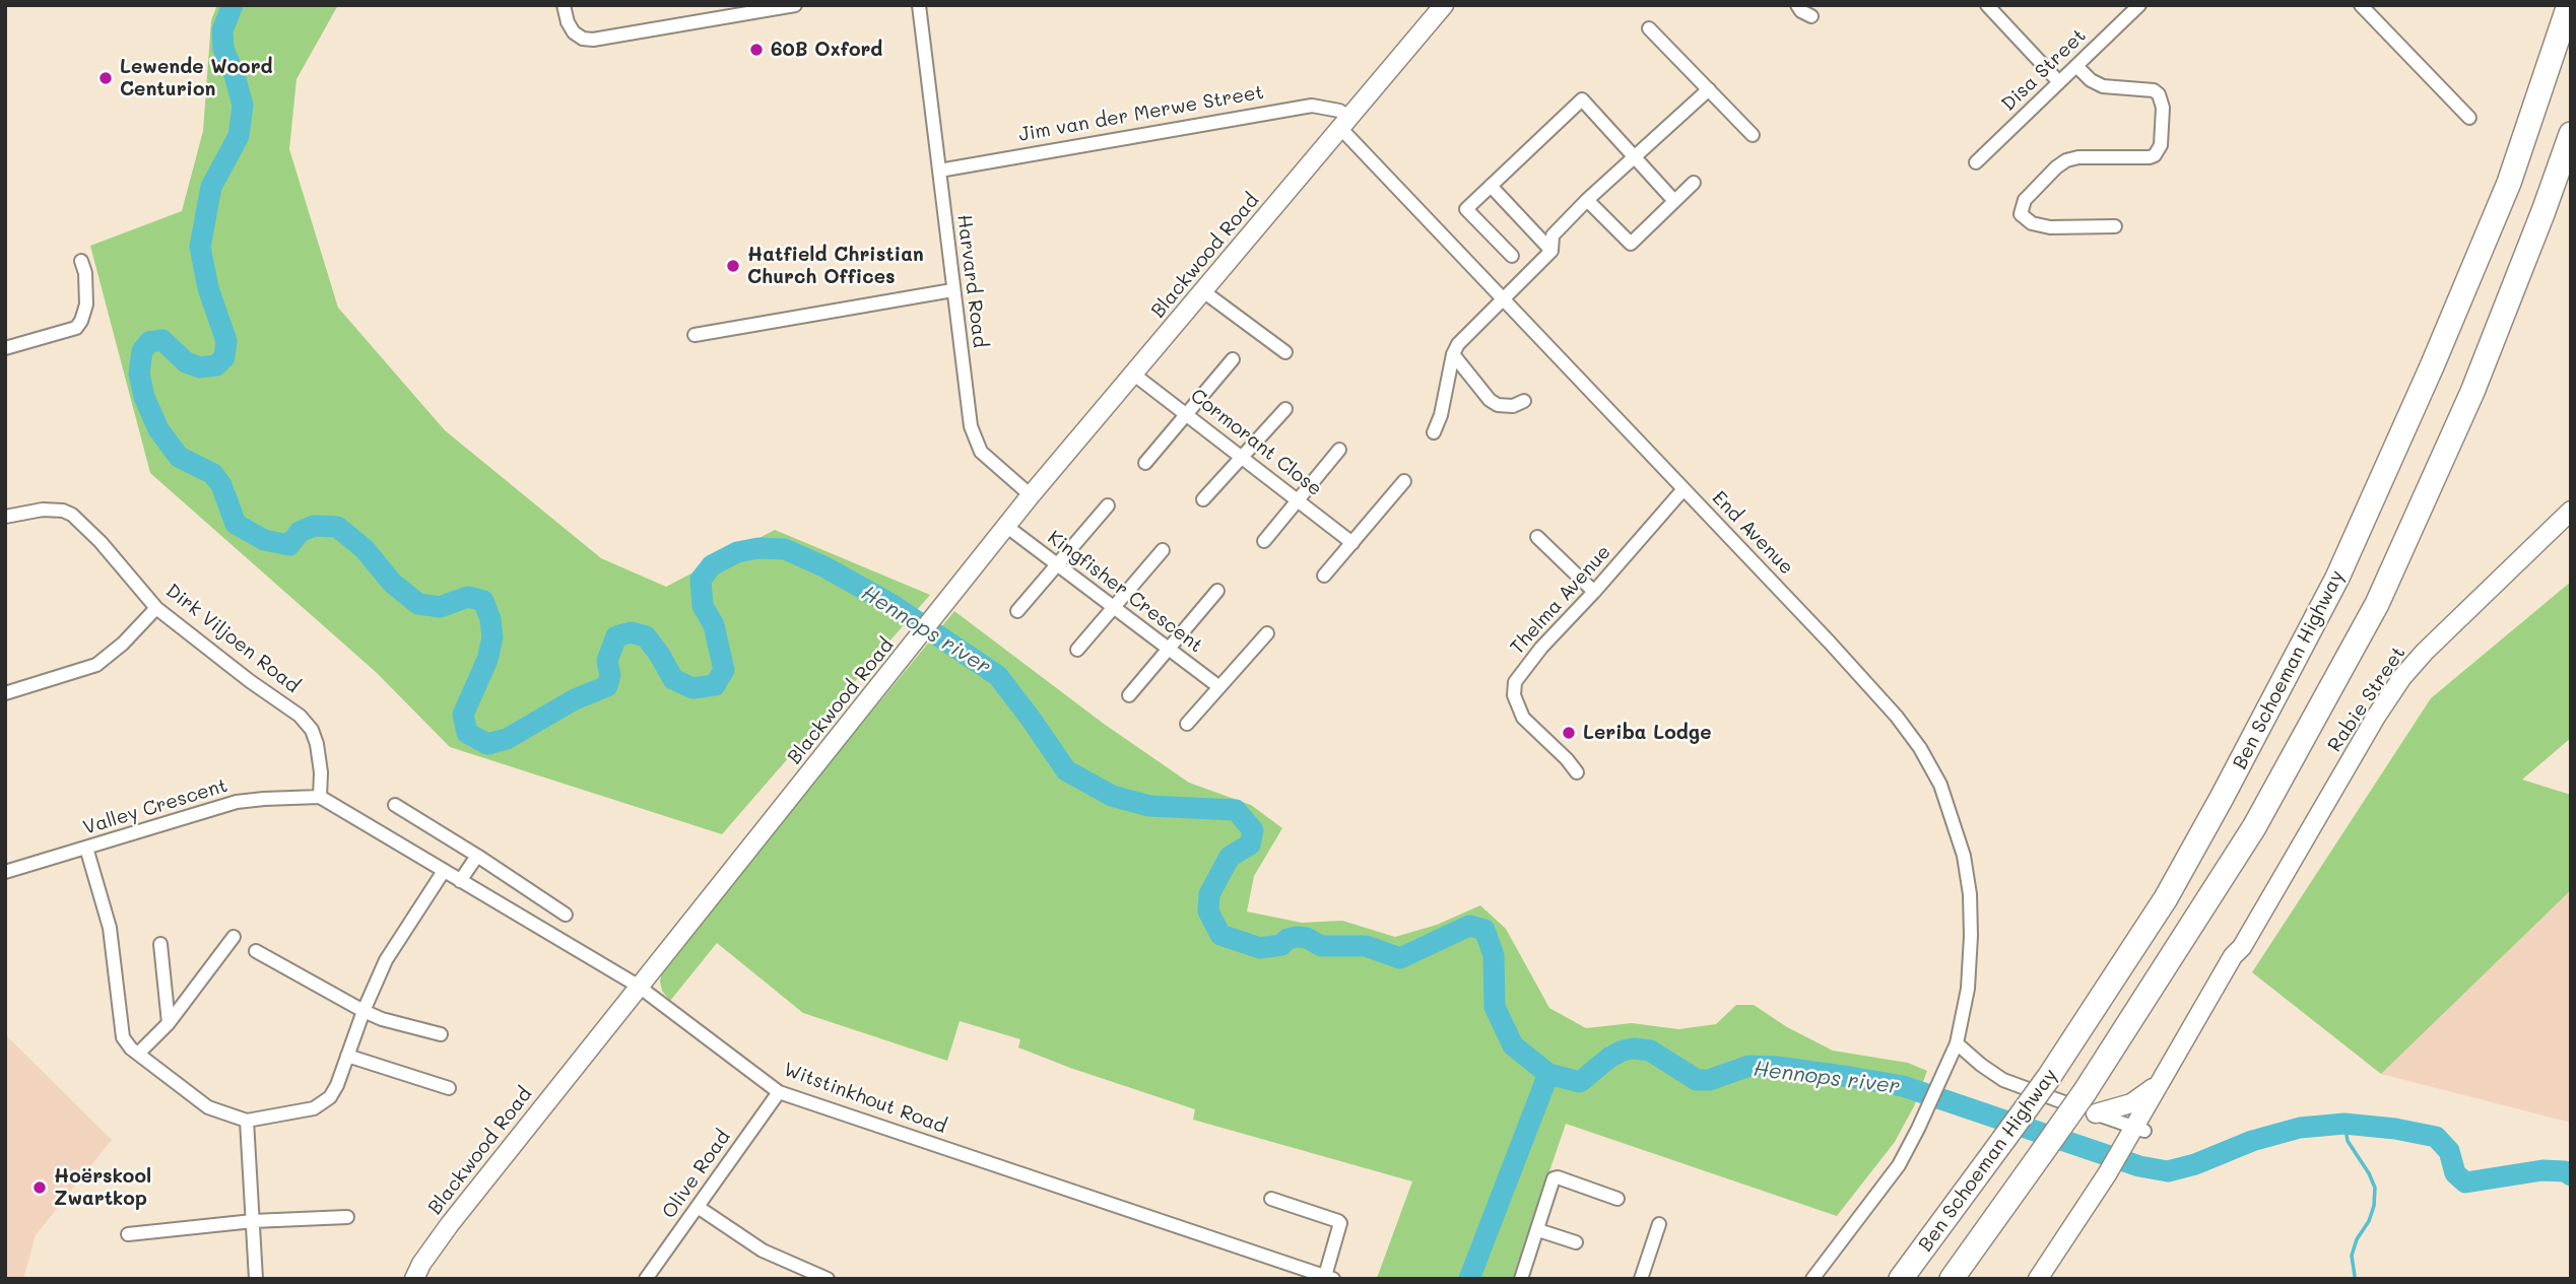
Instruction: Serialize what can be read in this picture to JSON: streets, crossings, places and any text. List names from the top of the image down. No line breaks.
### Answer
{"streets":{"highway":["Ben Schoeman Highway"],"street":["Disa Street","Jim van der Merwe Street","Blackwood Road","Harvard Road","Cormorant Close","End Avenue","Kingfisher Crescent","Thelma Avenue","Dirk Viljoen Road","Rabie Street","Valley Crescent","Witstinkhout Road","Olive Road"]},"crossings":[["Jim van der Merwe Street","Blackwood Road"],["Jim van der Merwe Street","Harvard Road"],["Jim van der Merwe Street","End Avenue"],["Blackwood Road","Harvard Road"],["Blackwood Road","Cormorant Close"],["Blackwood Road","End Avenue"],["Blackwood Road","Kingfisher Crescent"],["Blackwood Road","Witstinkhout Road"],["End Avenue","Thelma Avenue"],["Dirk Viljoen Road","Valley Crescent"],["Dirk Viljoen Road","Witstinkhout Road"],["Valley Crescent","Witstinkhout Road"],["Witstinkhout Road","Olive Road"]],"water":["Hennops river"],"places":["60B Oxford","Lewende Woord Centurion","Hatfield Christian Church Offices","Leriba Lodge","Hoërskool Zwartkop"]}
